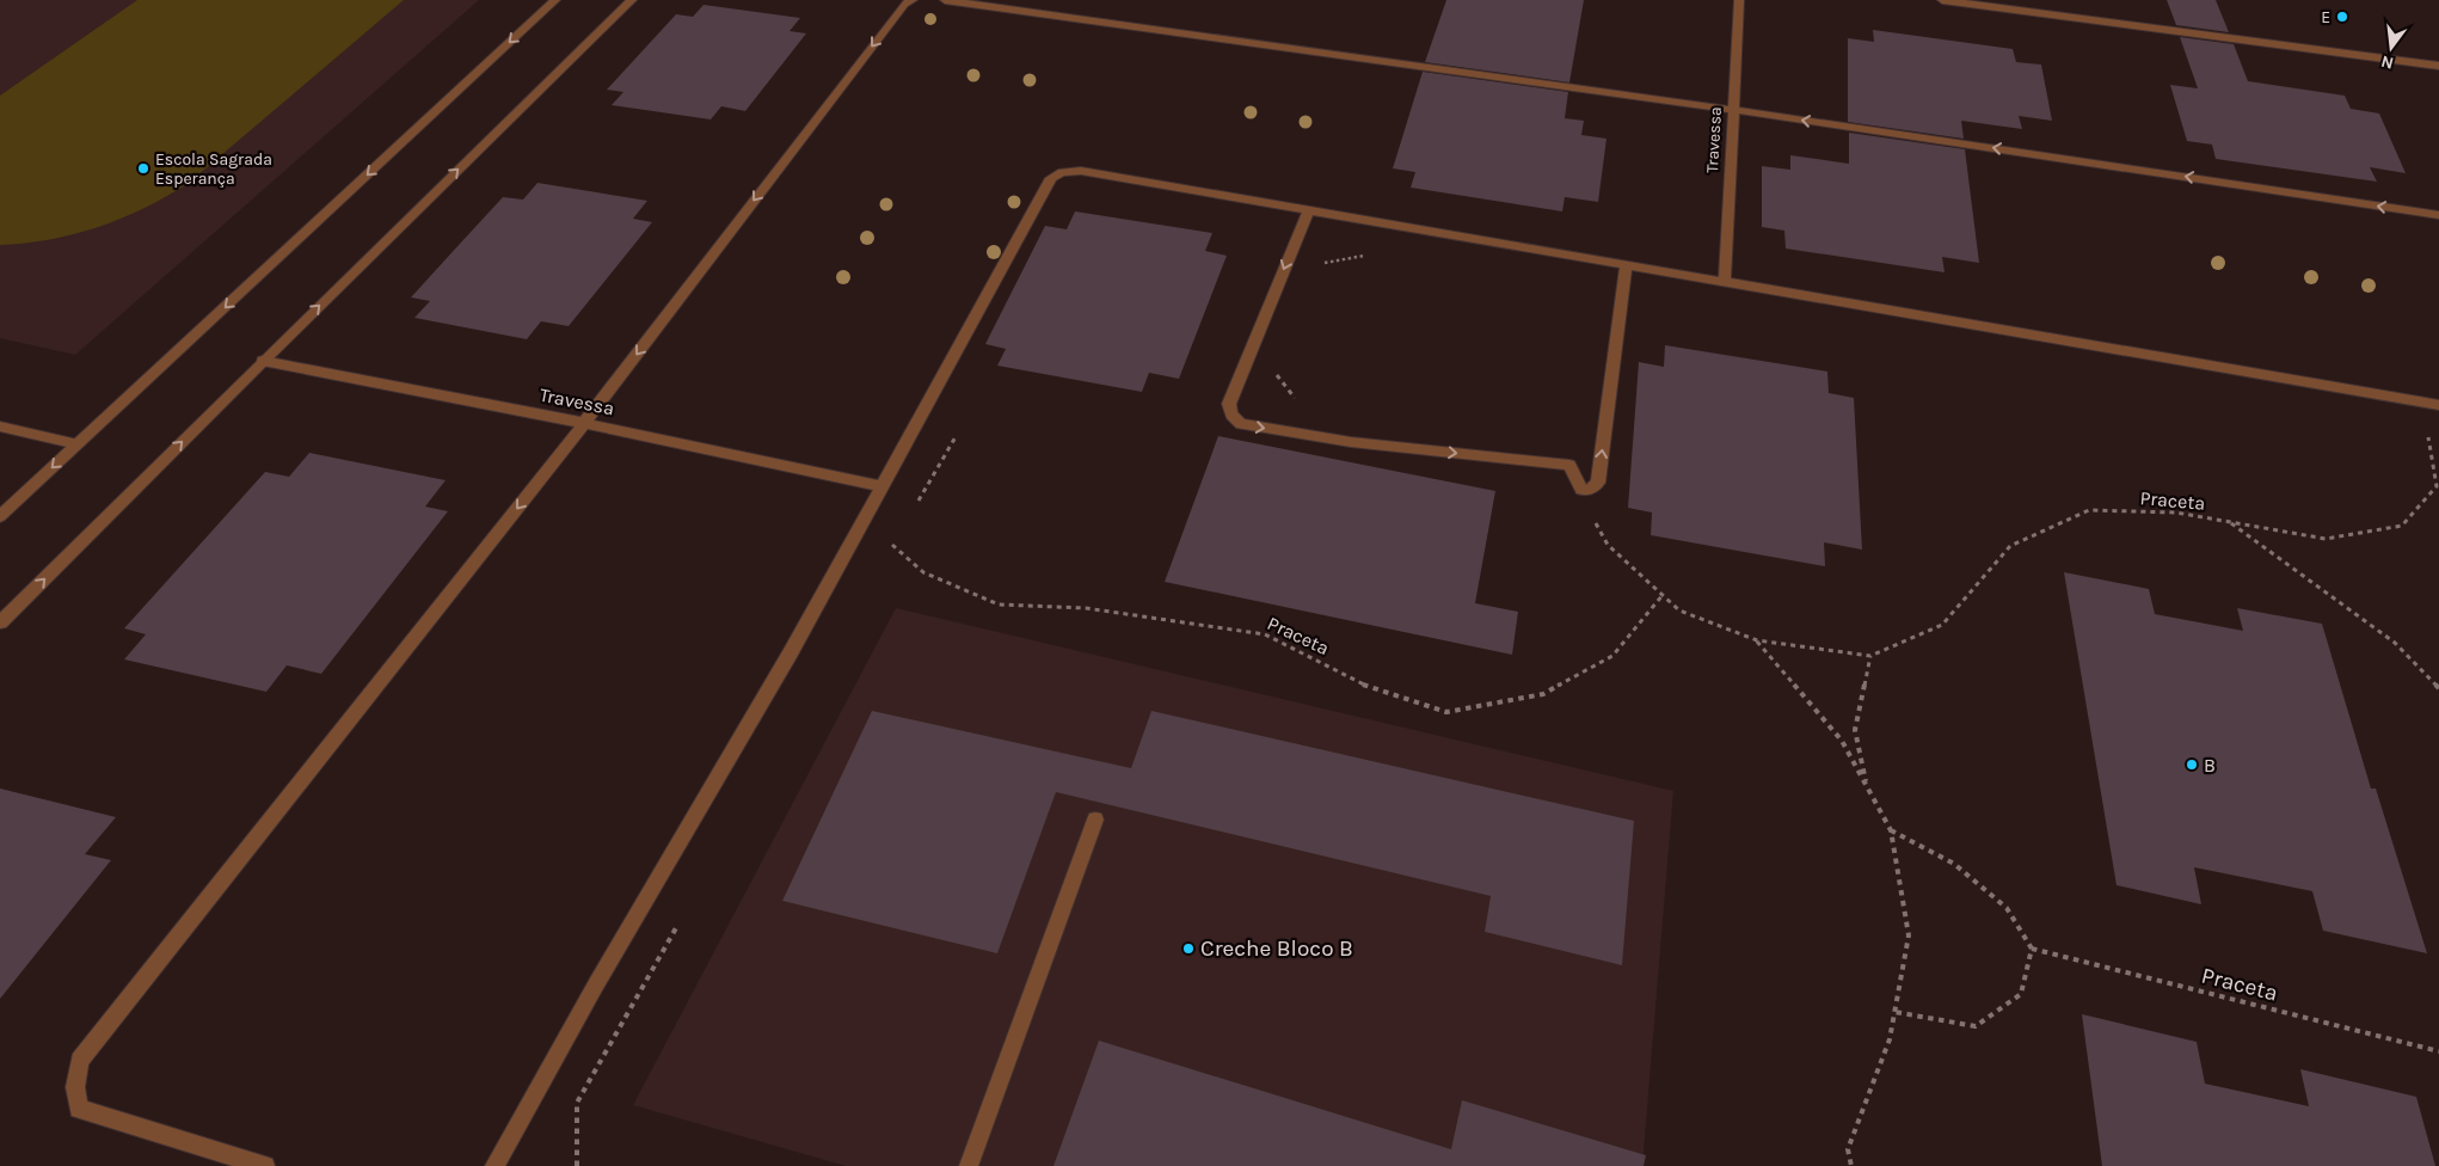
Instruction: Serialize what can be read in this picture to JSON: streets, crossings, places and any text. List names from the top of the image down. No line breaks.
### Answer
{"streets":{"street":["Travessa"],"path":["Praceta"]},"places":["E","Escola Sagrada Esperança","B","Creche Bloco B"],"north":"bottom"}
